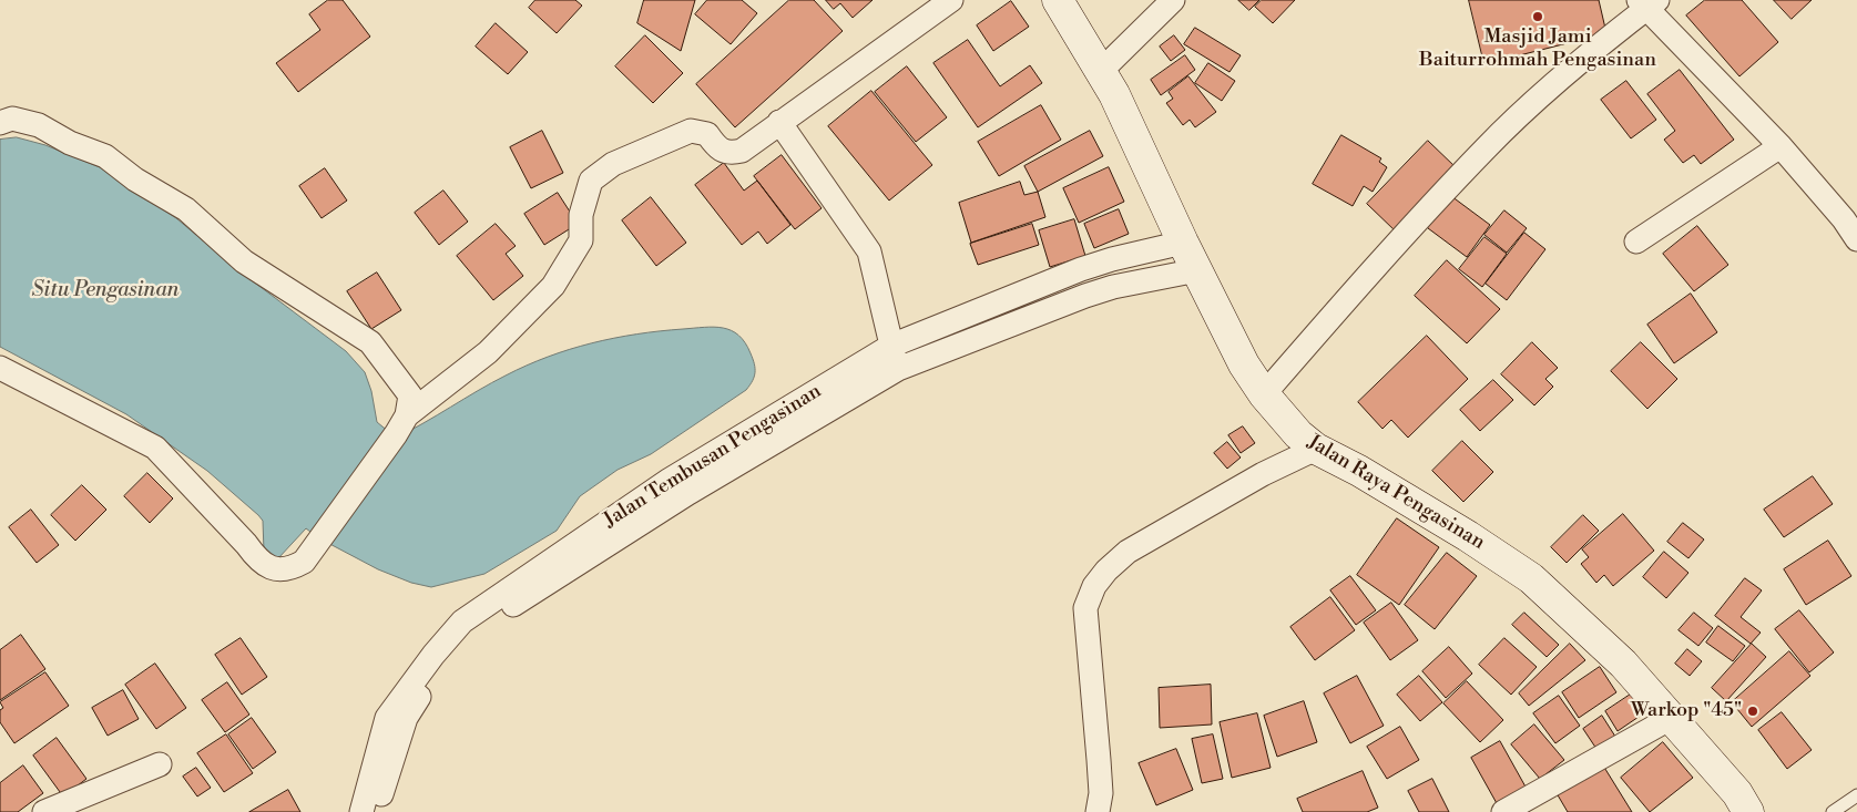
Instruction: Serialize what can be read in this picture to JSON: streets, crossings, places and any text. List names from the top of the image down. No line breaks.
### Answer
{"streets":{"main road":["Jalan Raya Pengasinan"],"street":["Jalan Tembusan Pengasinan"]},"crossings":[["Jalan Tembusan Pengasinan","Jalan Raya Pengasinan"]],"water":["Situ Pengasinan"],"places":["Masjid Jami Baiturrohmah Pengasinan","Warkop \"45\""]}
